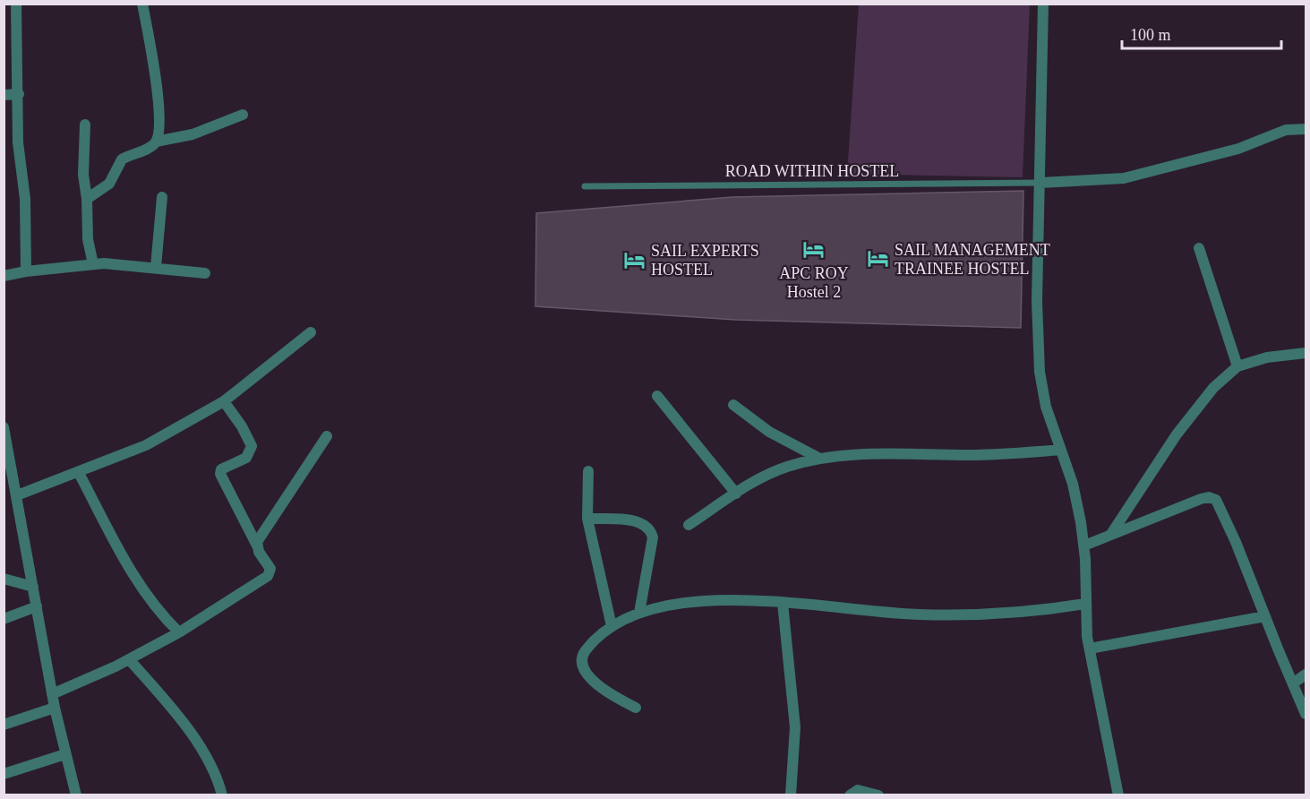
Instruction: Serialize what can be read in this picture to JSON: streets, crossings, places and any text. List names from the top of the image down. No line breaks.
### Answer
{"streets":{"lane":["ROAD WITHIN HOSTEL"]},"places":{"hotel":["APC ROY Hostel 2","SAIL MANAGEMENT TRAINEE HOSTEL","SAIL EXPERTS HOSTEL"]},"scale_bar":"100 m"}
